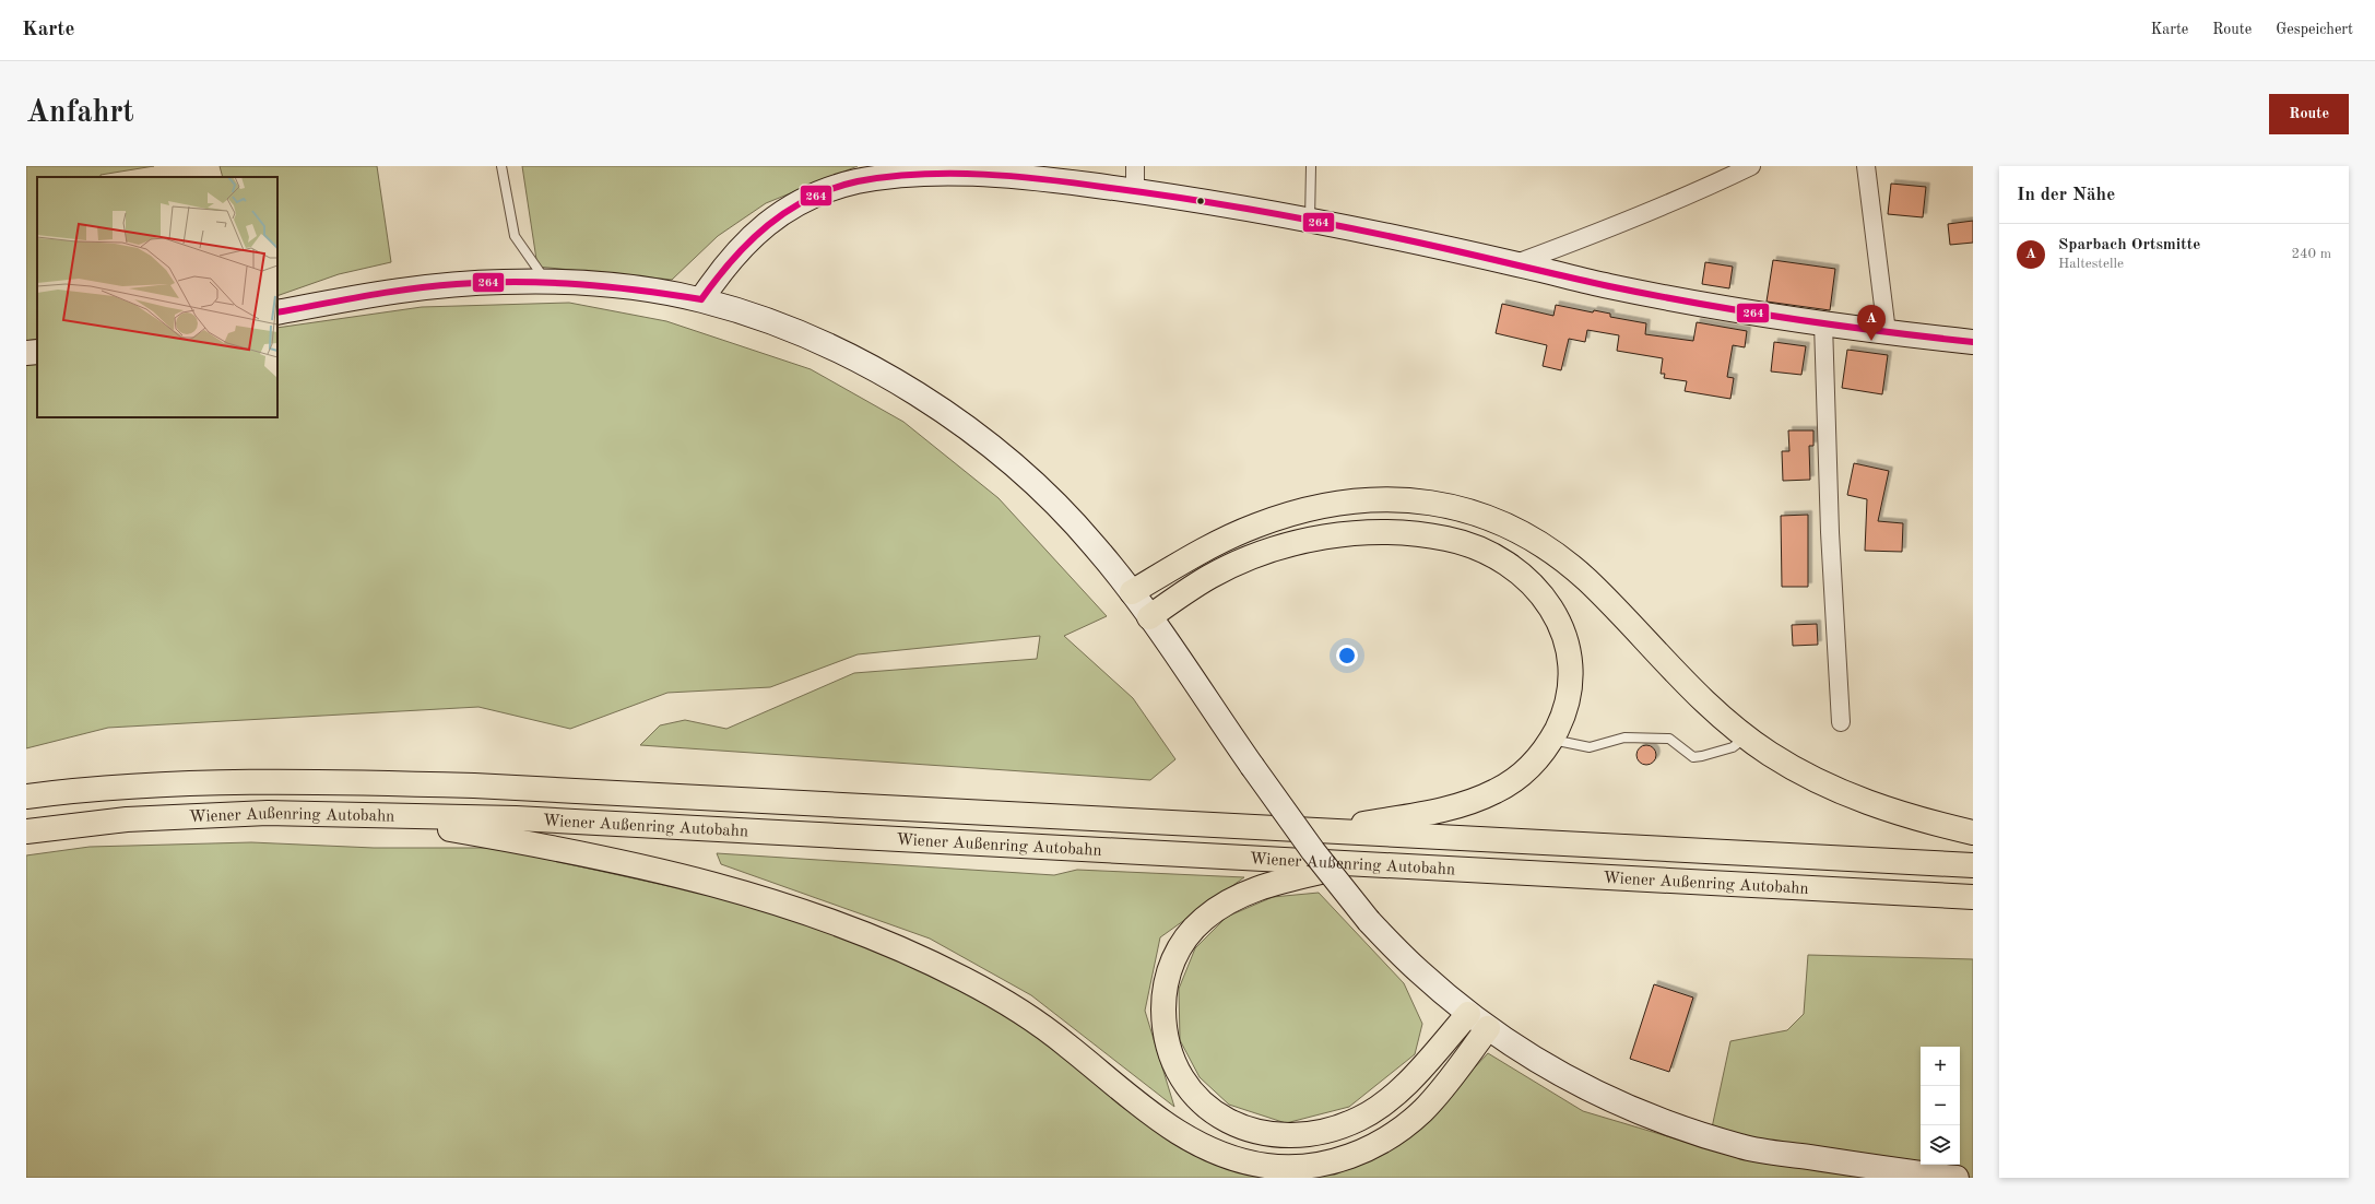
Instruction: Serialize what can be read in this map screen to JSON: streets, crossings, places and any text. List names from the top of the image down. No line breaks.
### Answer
{"streets":{"highway":["Wiener Außenring Autobahn"]},"lines":["transit line 264"],"page":{"header":"Karte","nav":["Karte","Route","Gespeichert"],"buttons":"Route","title":"Anfahrt","heading":"In der Nähe","list":[{"mark":"A","name":"Sparbach Ortsmitte","note":"Haltestelle","value":"240 m"}],"pins":"A","map_buttons":["+","−"]}}
